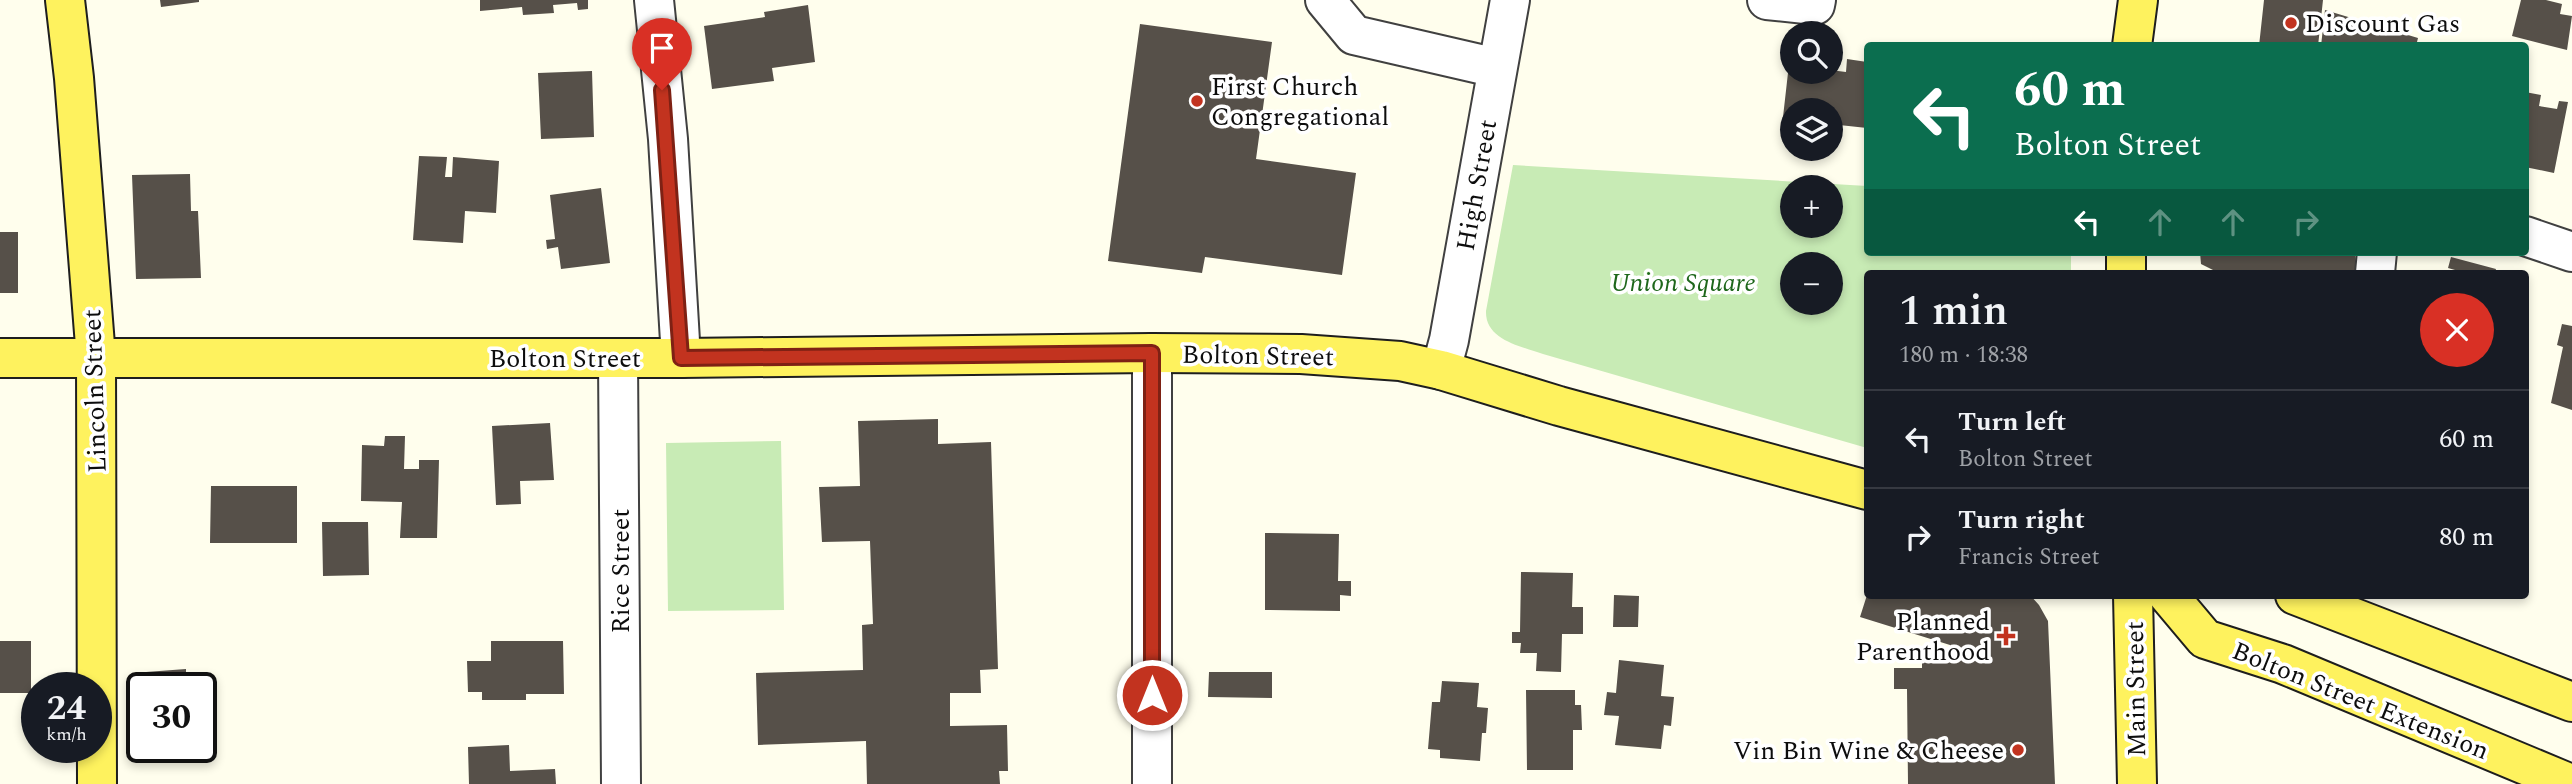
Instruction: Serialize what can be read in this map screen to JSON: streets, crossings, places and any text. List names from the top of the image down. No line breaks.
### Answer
{"streets":{"main road":["Bolton Street","Lincoln Street","Main Street","Bolton Street Extension"],"street":["High Street","Rice Street"]},"crossings":[["High Street","Bolton Street"],["Bolton Street","Lincoln Street"],["Bolton Street","Rice Street"]],"parks":["Union Square"],"places":{"other":["Discount Gas","First Church Congregational","Vin Bin Wine & Cheese"],"health":["Planned Parenthood"]},"page":{"map_buttons":["+","−"],"turn":["60 m","Bolton Street"],"heading":["1 min","180 m · 18:38"],"list":[{"name":"Turn left","note":"Bolton Street","value":"60 m"},{"name":"Turn right","note":"Francis Street","value":"80 m"}],"speed":"24 km/h","limit":"30"}}
